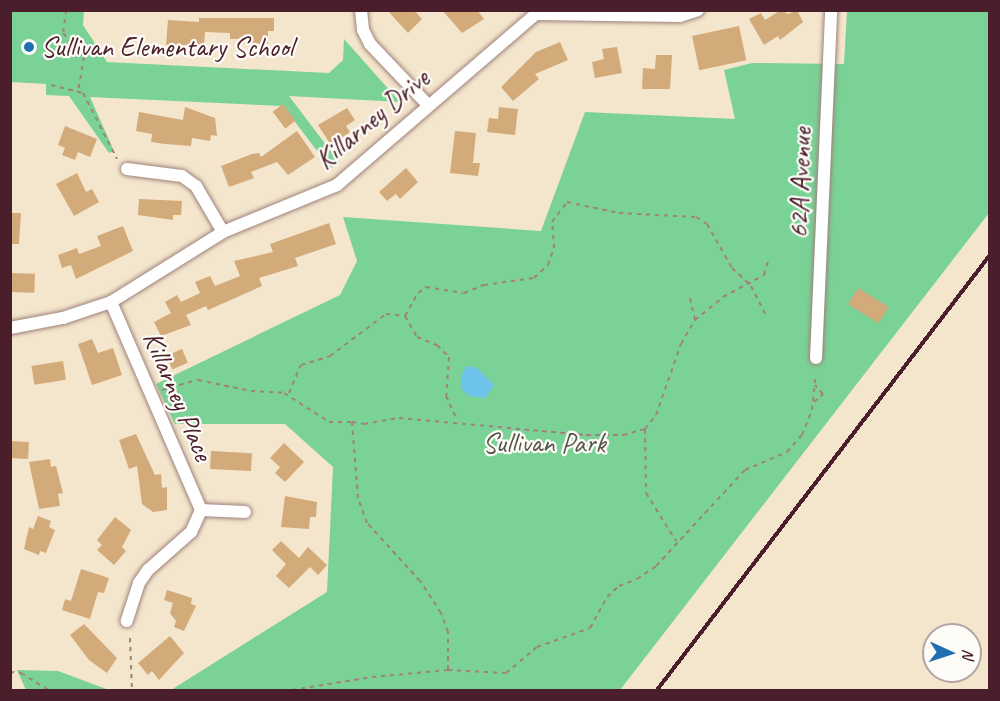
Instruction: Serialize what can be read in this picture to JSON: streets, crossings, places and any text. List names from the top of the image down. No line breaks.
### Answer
{"streets":{"street":["Killarney Drive","62A Avenue","Killarney Place"]},"crossings":[["Killarney Drive","Killarney Place"]],"parks":["Sullivan Park"],"places":["Sullivan Elementary School"],"north":"right"}
